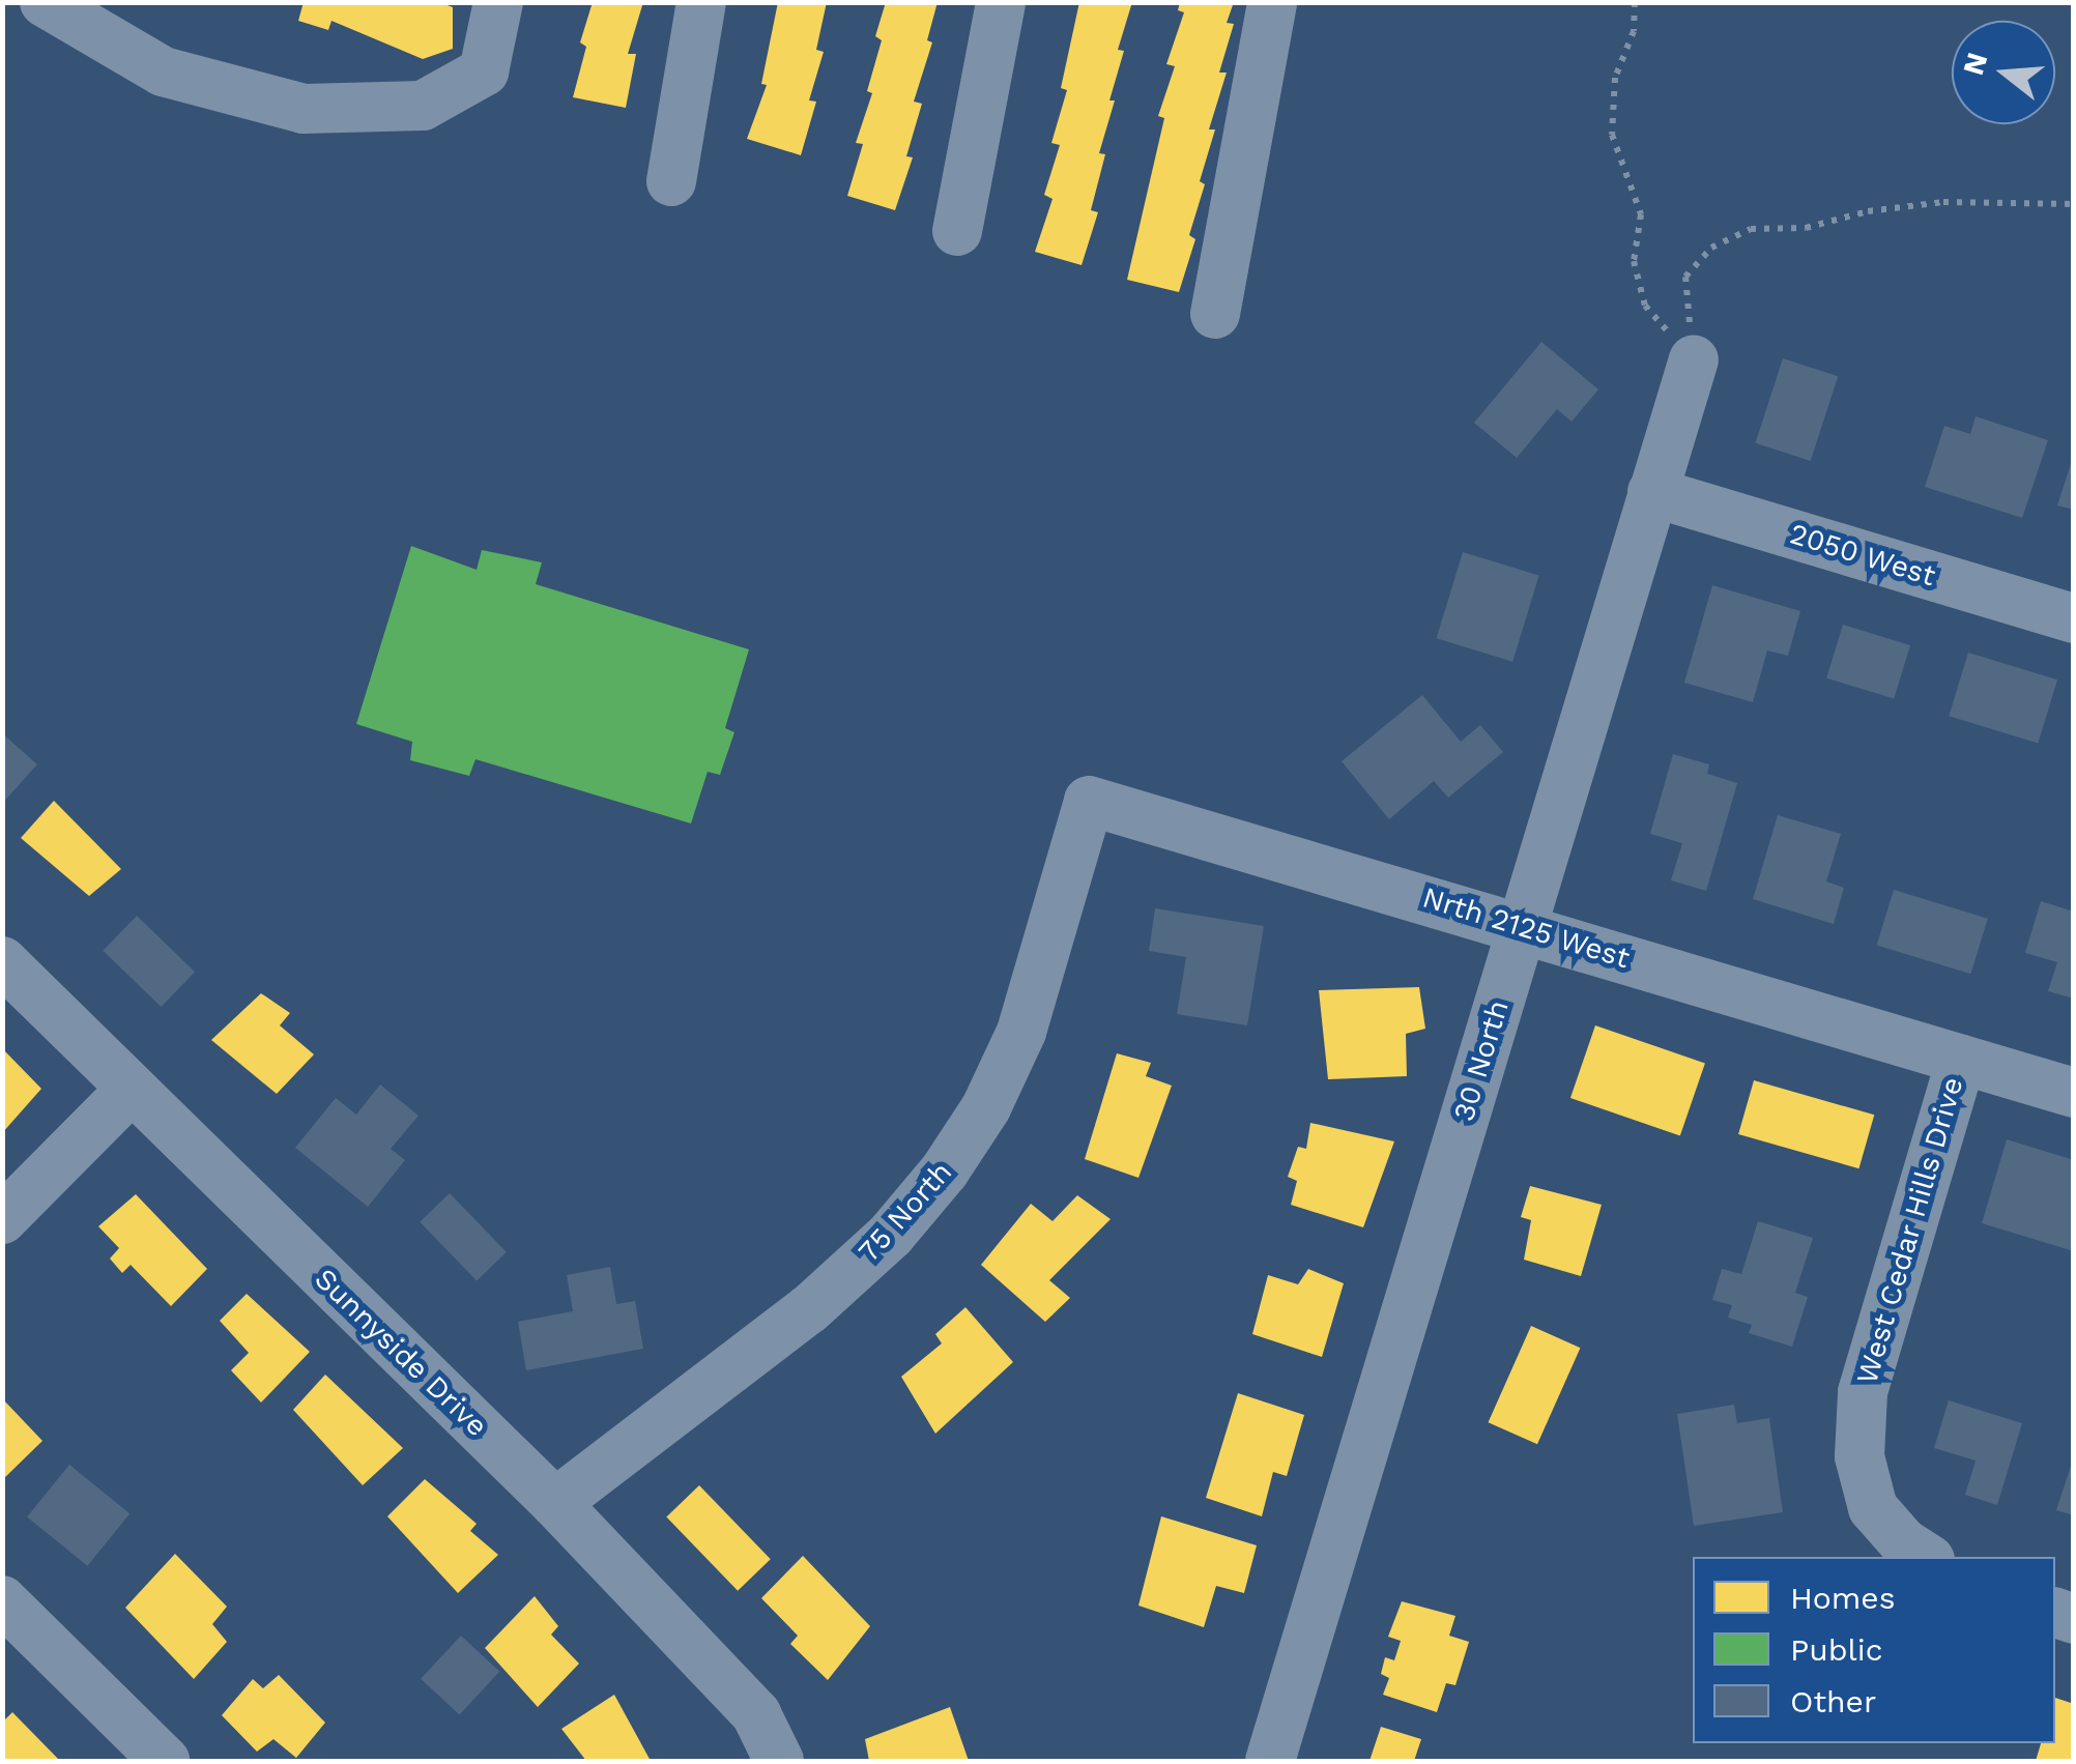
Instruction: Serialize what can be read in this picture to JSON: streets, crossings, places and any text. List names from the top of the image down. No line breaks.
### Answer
{"streets":{"street":["2050 West","Nrth 2125 West","30 North","75 North","West Cedar Hills Drive","Sunnyside Drive"]},"crossings":[["2050 West","30 North"],["Nrth 2125 West","30 North"],["Nrth 2125 West","75 North"],["Nrth 2125 West","West Cedar Hills Drive"],["75 North","Sunnyside Drive"]],"legend":["Homes","Public","Other"],"north":"left"}
